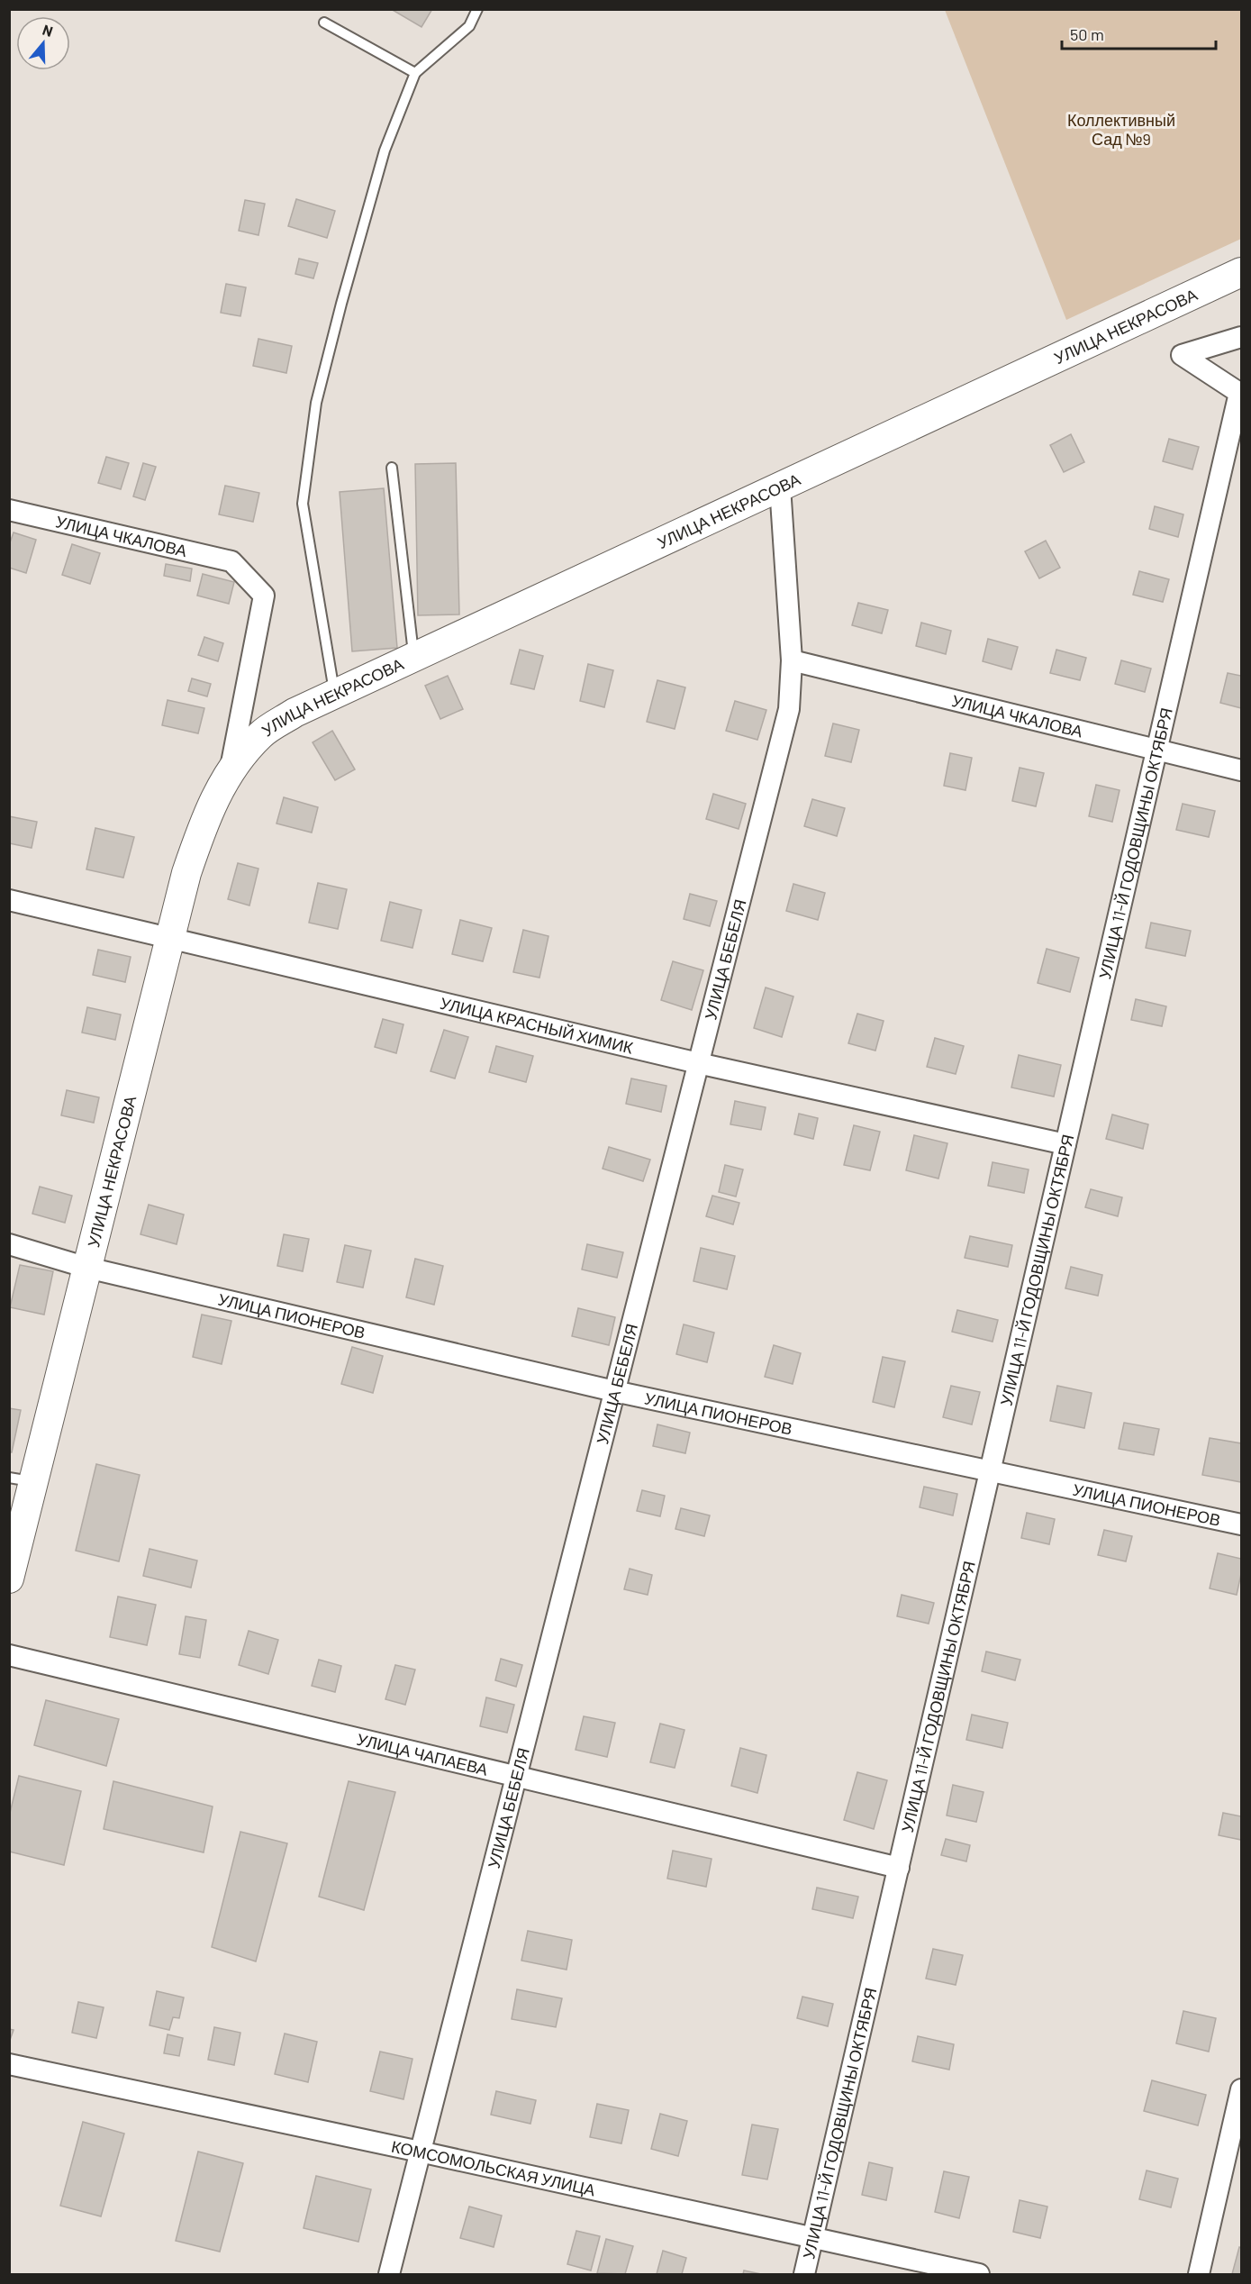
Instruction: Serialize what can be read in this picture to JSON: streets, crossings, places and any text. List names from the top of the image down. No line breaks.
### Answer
{"streets":{"street":["УЛИЦА НЕКРАСОВА","УЛИЦА ЧКАЛОВА","УЛИЦА 11-Й ГОДОВЩИНЫ ОКТЯБРЯ","УЛИЦА БЕБЕЛЯ","УЛИЦА КРАСНЫЙ ХИМИК","УЛИЦА ПИОНЕРОВ","УЛИЦА ЧАПАЕВА","КОМСОМОЛЬСКАЯ УЛИЦА"]},"crossings":[["УЛИЦА НЕКРАСОВА","УЛИЦА ЧКАЛОВА"],["УЛИЦА НЕКРАСОВА","УЛИЦА БЕБЕЛЯ"],["УЛИЦА НЕКРАСОВА","УЛИЦА КРАСНЫЙ ХИМИК"],["УЛИЦА НЕКРАСОВА","УЛИЦА ПИОНЕРОВ"],["УЛИЦА ЧКАЛОВА","УЛИЦА 11-Й ГОДОВЩИНЫ ОКТЯБРЯ"],["УЛИЦА ЧКАЛОВА","УЛИЦА БЕБЕЛЯ"],["УЛИЦА 11-Й ГОДОВЩИНЫ ОКТЯБРЯ","УЛИЦА КРАСНЫЙ ХИМИК"],["УЛИЦА 11-Й ГОДОВЩИНЫ ОКТЯБРЯ","УЛИЦА ПИОНЕРОВ"],["УЛИЦА 11-Й ГОДОВЩИНЫ ОКТЯБРЯ","УЛИЦА ЧАПАЕВА"],["УЛИЦА 11-Й ГОДОВЩИНЫ ОКТЯБРЯ","КОМСОМОЛЬСКАЯ УЛИЦА"],["УЛИЦА БЕБЕЛЯ","УЛИЦА КРАСНЫЙ ХИМИК"],["УЛИЦА БЕБЕЛЯ","УЛИЦА ПИОНЕРОВ"],["УЛИЦА БЕБЕЛЯ","УЛИЦА ЧАПАЕВА"],["УЛИЦА БЕБЕЛЯ","КОМСОМОЛЬСКАЯ УЛИЦА"]],"parks":["Коллективный Сад №9"],"scale_bar":"50 m","north":"top"}
